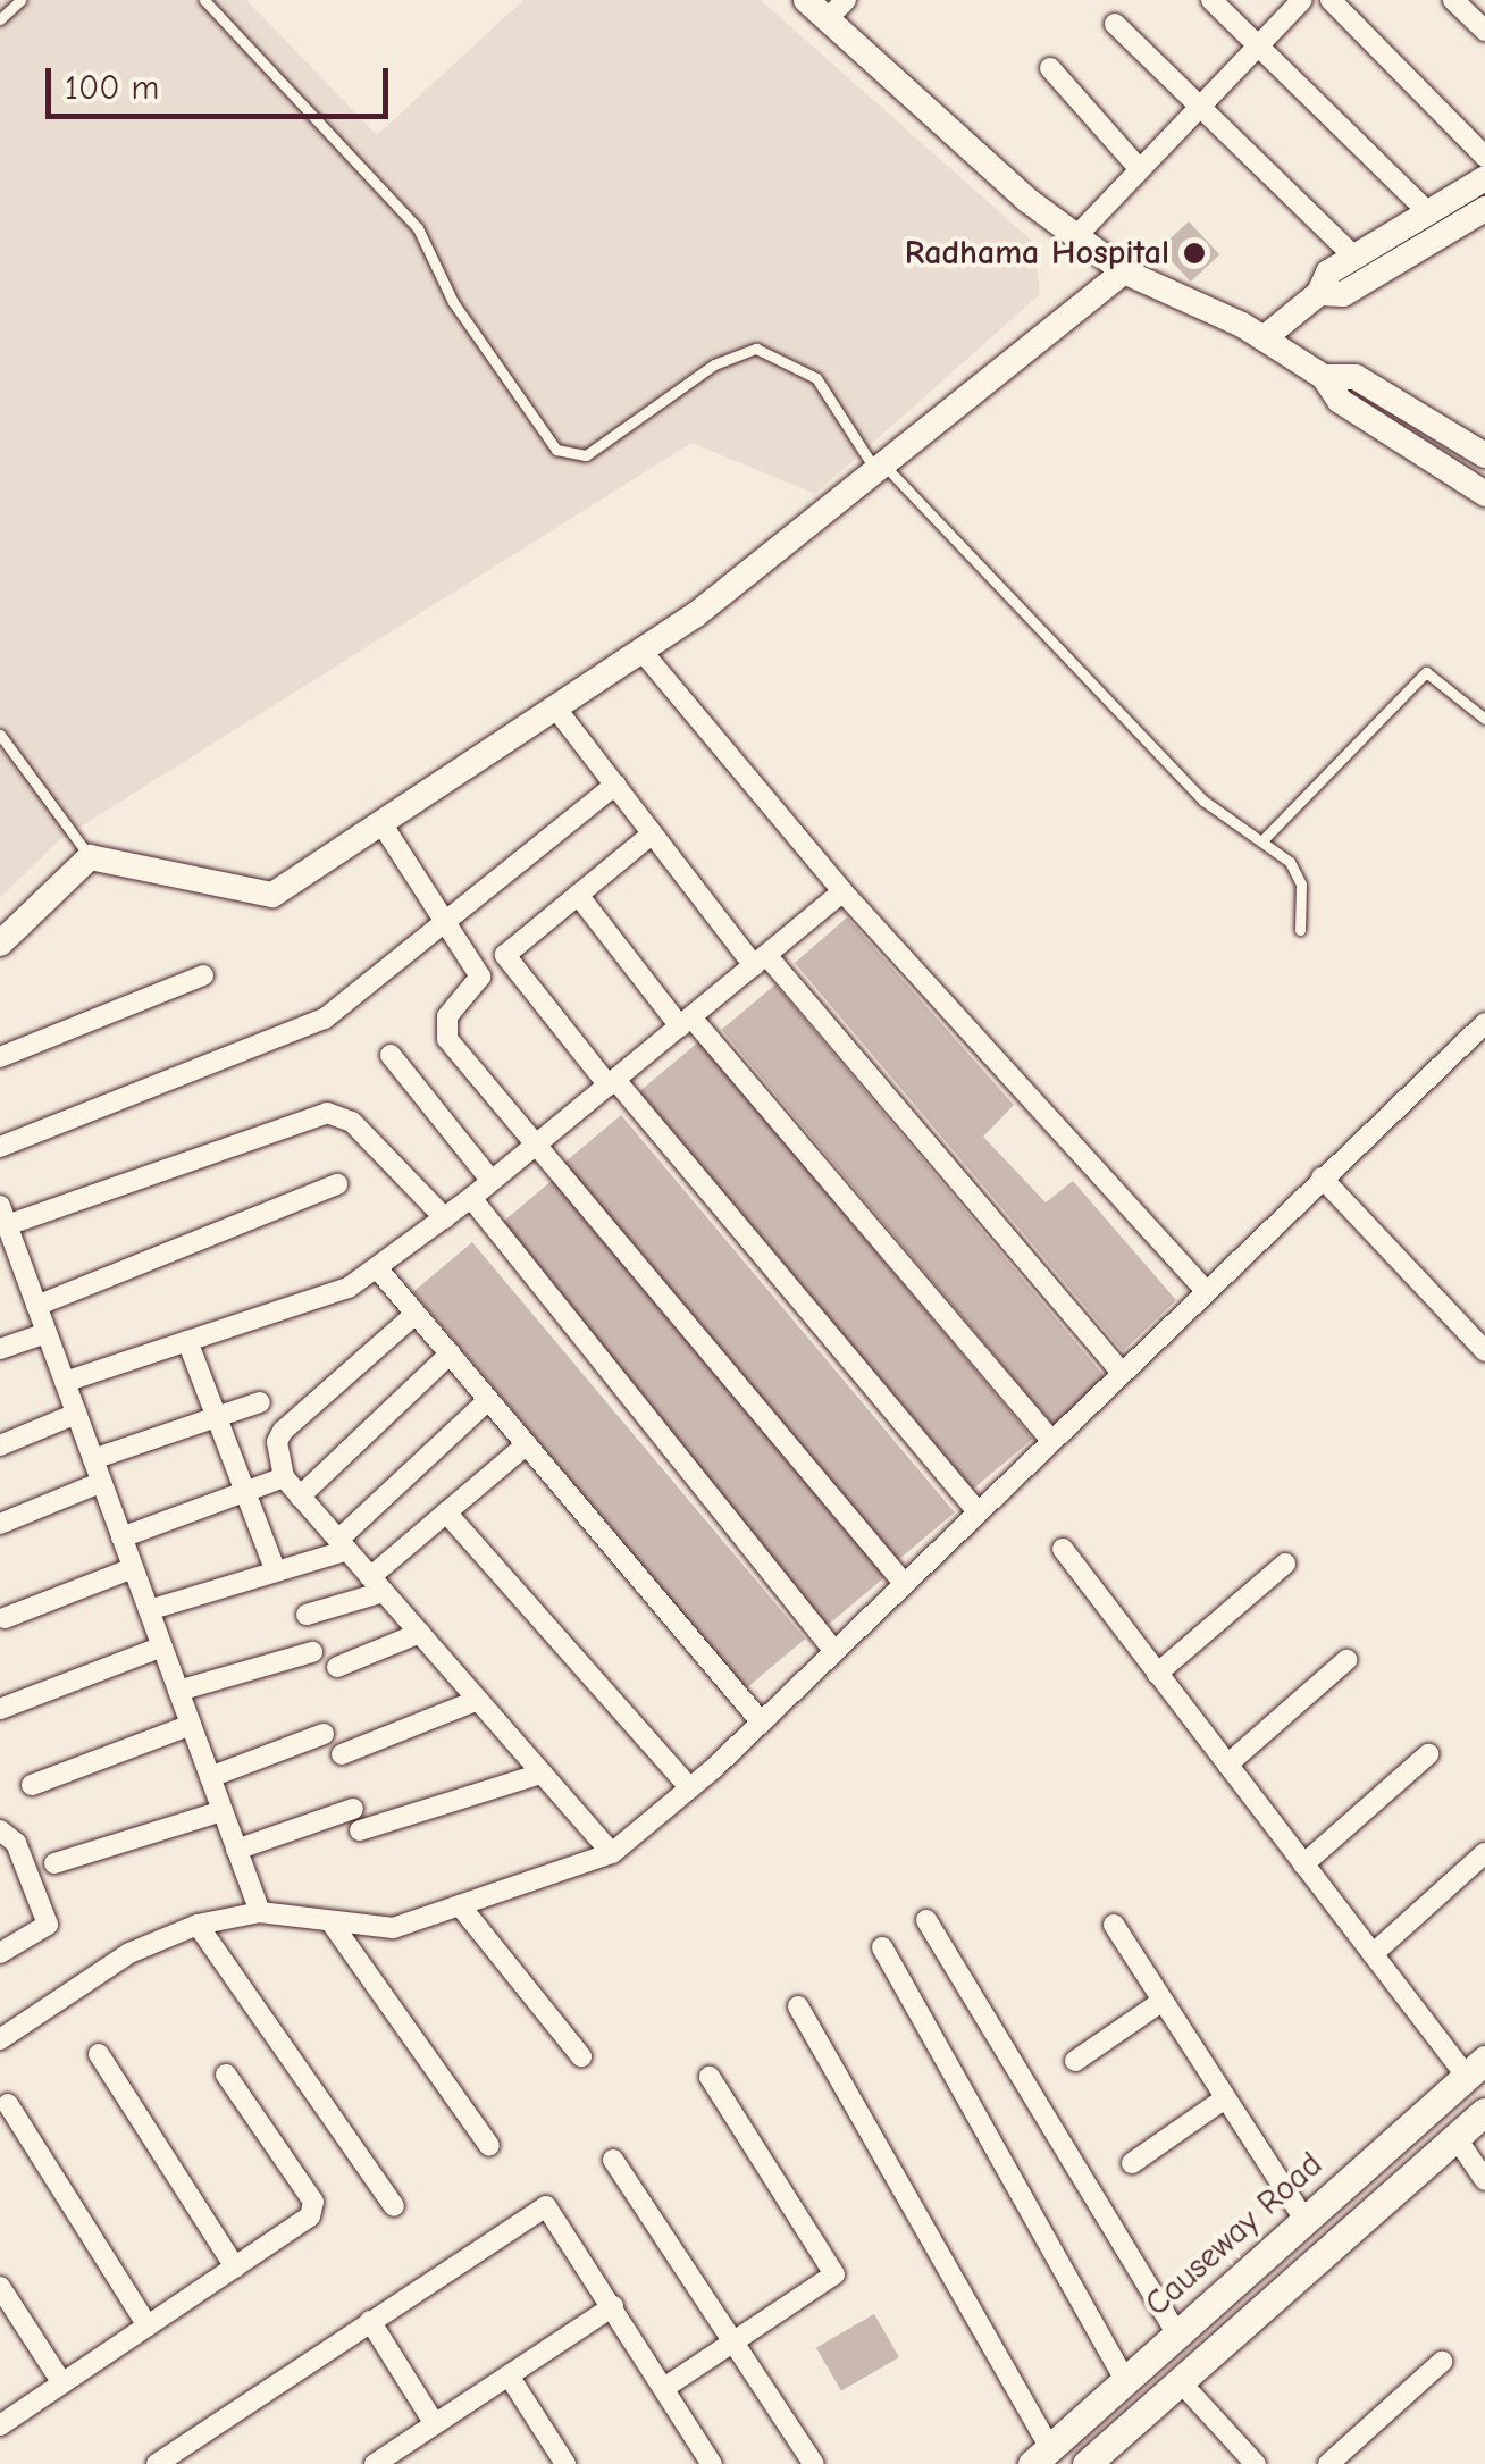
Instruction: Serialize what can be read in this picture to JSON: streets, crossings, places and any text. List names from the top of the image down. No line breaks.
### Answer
{"streets":{"main road":["Causeway Road"]},"places":["Radhama Hospital"],"scale_bar":"100 m"}
